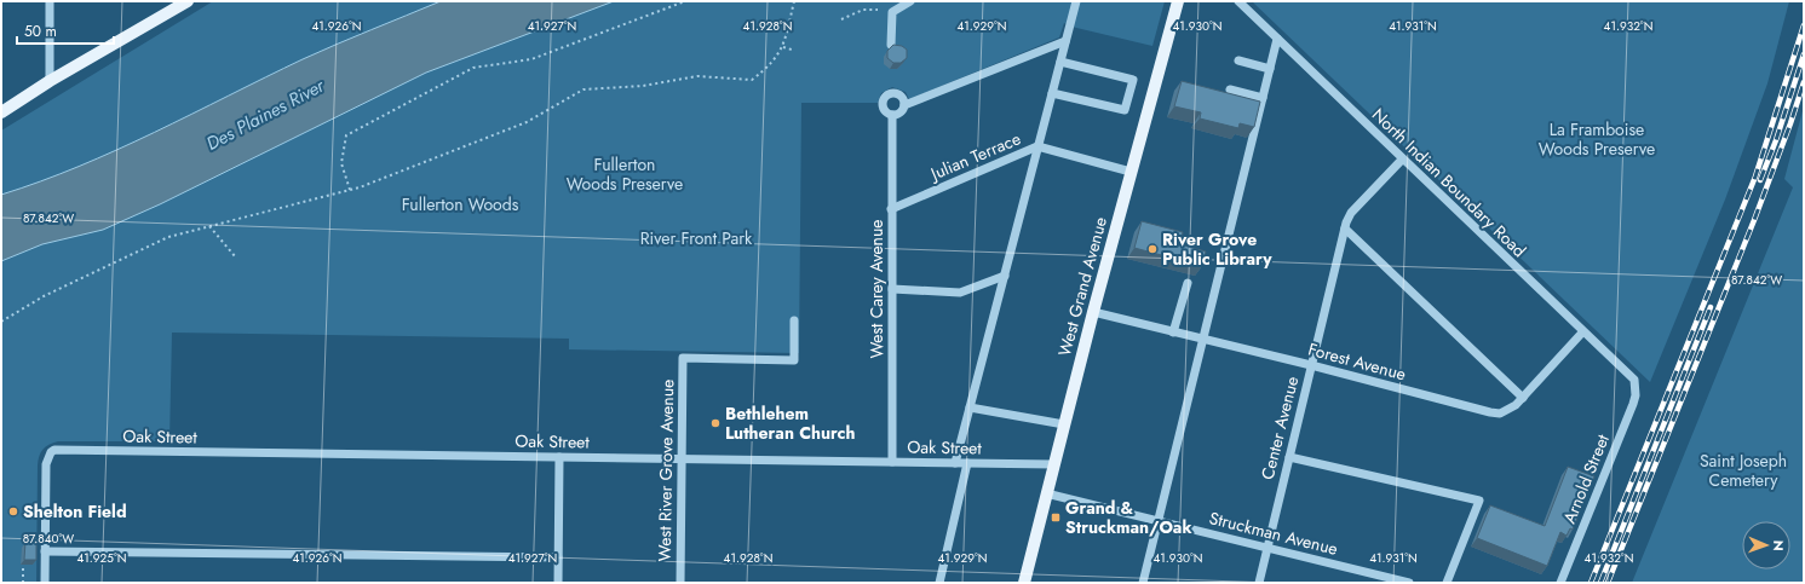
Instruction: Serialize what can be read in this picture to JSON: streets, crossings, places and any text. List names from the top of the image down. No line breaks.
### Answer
{"streets":{"main road":["West Grand Avenue"],"street":["Julian Terrace","North Indian Boundary Road","West Carey Avenue","Forest Avenue","Center Avenue","Oak Street","West River Grove Avenue","Arnold Street","Struckman Avenue"]},"crossings":[["Julian Terrace","West Grand Avenue"],["Julian Terrace","West Carey Avenue"],["North Indian Boundary Road","Forest Avenue"],["North Indian Boundary Road","Center Avenue"],["North Indian Boundary Road","Arnold Street"],["West Grand Avenue","Forest Avenue"],["West Grand Avenue","Oak Street"],["West Grand Avenue","Struckman Avenue"],["West Carey Avenue","Oak Street"],["Forest Avenue","Center Avenue"],["Center Avenue","Struckman Avenue"],["Oak Street","West River Grove Avenue"]],"water":["Des Plaines River"],"parks":["La Framboise Woods Preserve","Fullerton Woods Preserve","Fullerton Woods","River Front Park","Saint Joseph Cemetery"],"places":{"other":["River Grove Public Library","Bethlehem Lutheran Church","Shelton Field"],"transit":["Grand & Struckman/Oak"]},"scale_bar":"50 m","north":"right","coordinates":["41.926°N","41.927°N","41.928°N","41.929°N","41.930°N","41.931°N","41.932°N","87.842°W","87.840°W","41.925°N"]}
